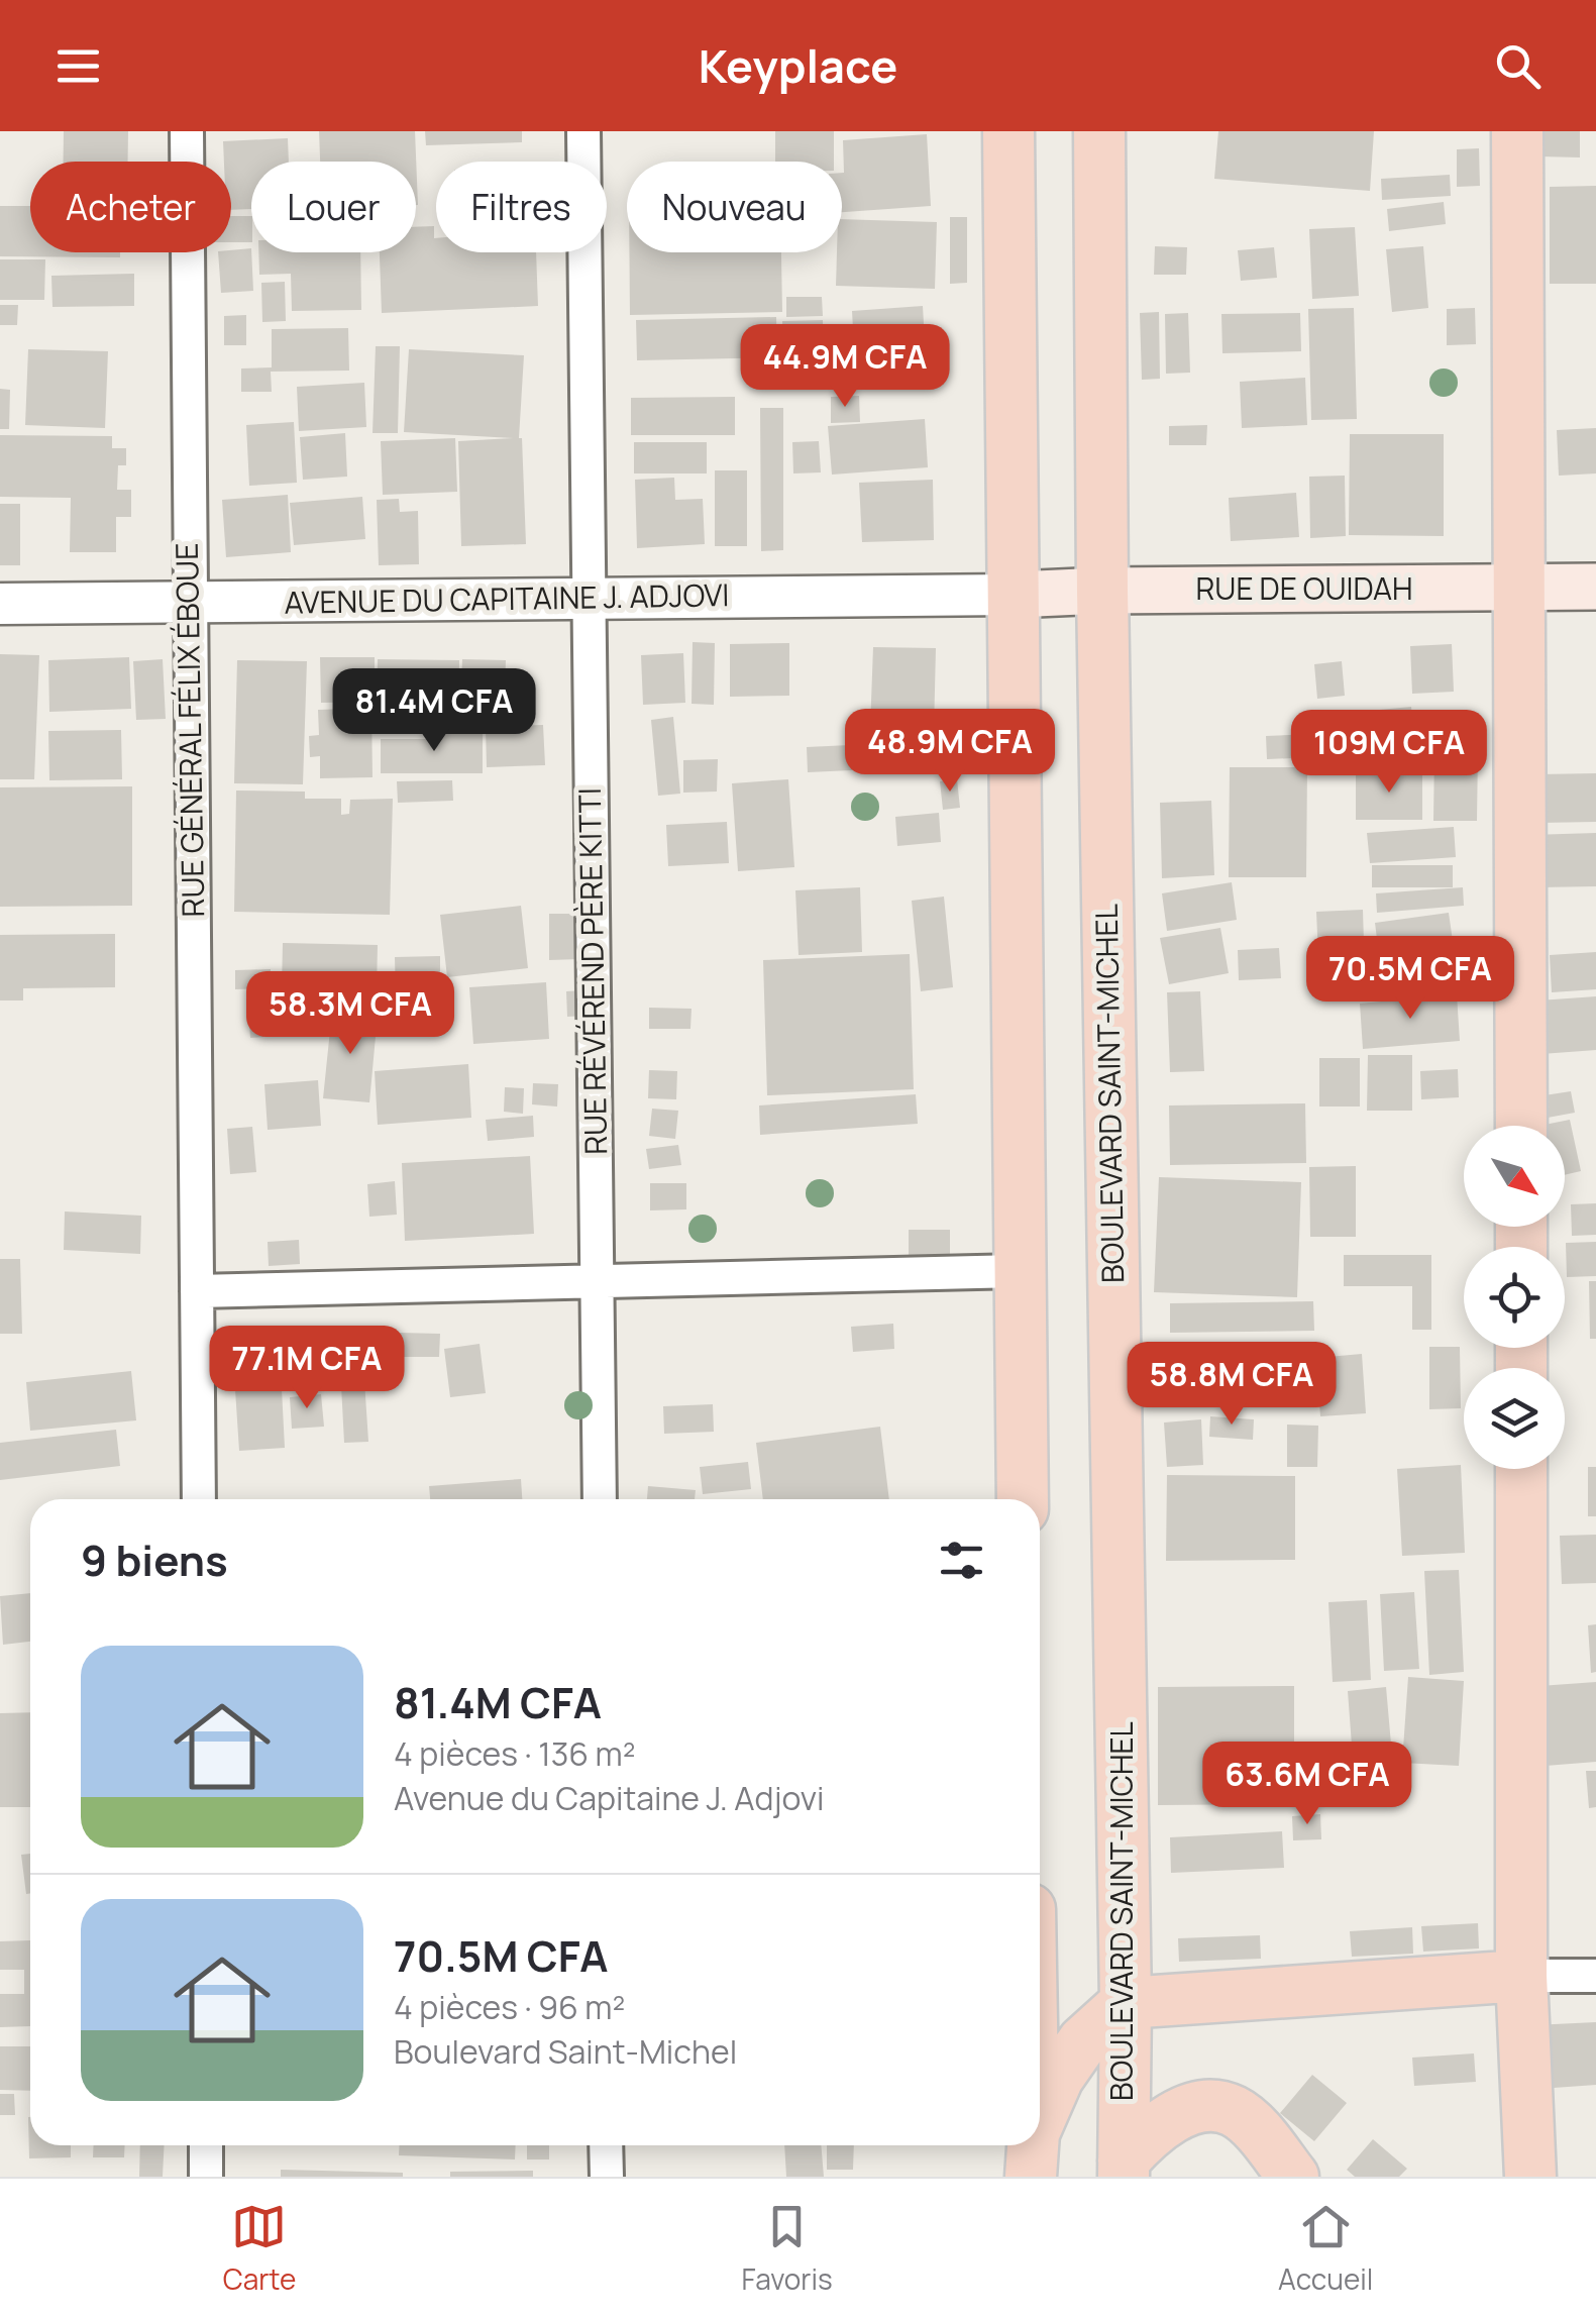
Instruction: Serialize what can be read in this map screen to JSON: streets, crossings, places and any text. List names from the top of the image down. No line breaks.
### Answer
{"streets":{"main road":["RUE DE OUIDAH","BOULEVARD SAINT-MICHEL"],"street":["AVENUE DU CAPITAINE J. ADJOVI","RUE GÉNÉRAL FÉLIX ÉBOUE","RUE RÉVÉREND PÈRE KITTI"]},"crossings":[["RUE DE OUIDAH","AVENUE DU CAPITAINE J. ADJOVI"],["RUE DE OUIDAH","BOULEVARD SAINT-MICHEL"],["AVENUE DU CAPITAINE J. ADJOVI","RUE GÉNÉRAL FÉLIX ÉBOUE"],["AVENUE DU CAPITAINE J. ADJOVI","RUE RÉVÉREND PÈRE KITTI"]],"north":"bottom right","page":{"header":"Keyplace","chip":["Acheter","Louer","Filtres","Nouveau"],"price":["44.9M CFA","81.4M CFA","48.9M CFA","109M CFA","70.5M CFA","58.3M CFA","77.1M CFA","58.8M CFA","63.6M CFA"],"heading":"9 biens","list":[{"name":"81.4M CFA","note":"4 pièces · 136 m² · Avenue du Capitaine J. Adjovi"},{"name":"70.5M CFA","note":"4 pièces · 96 m² · Boulevard Saint-Michel"}],"tabs":["Carte","Favoris","Accueil"]}}
